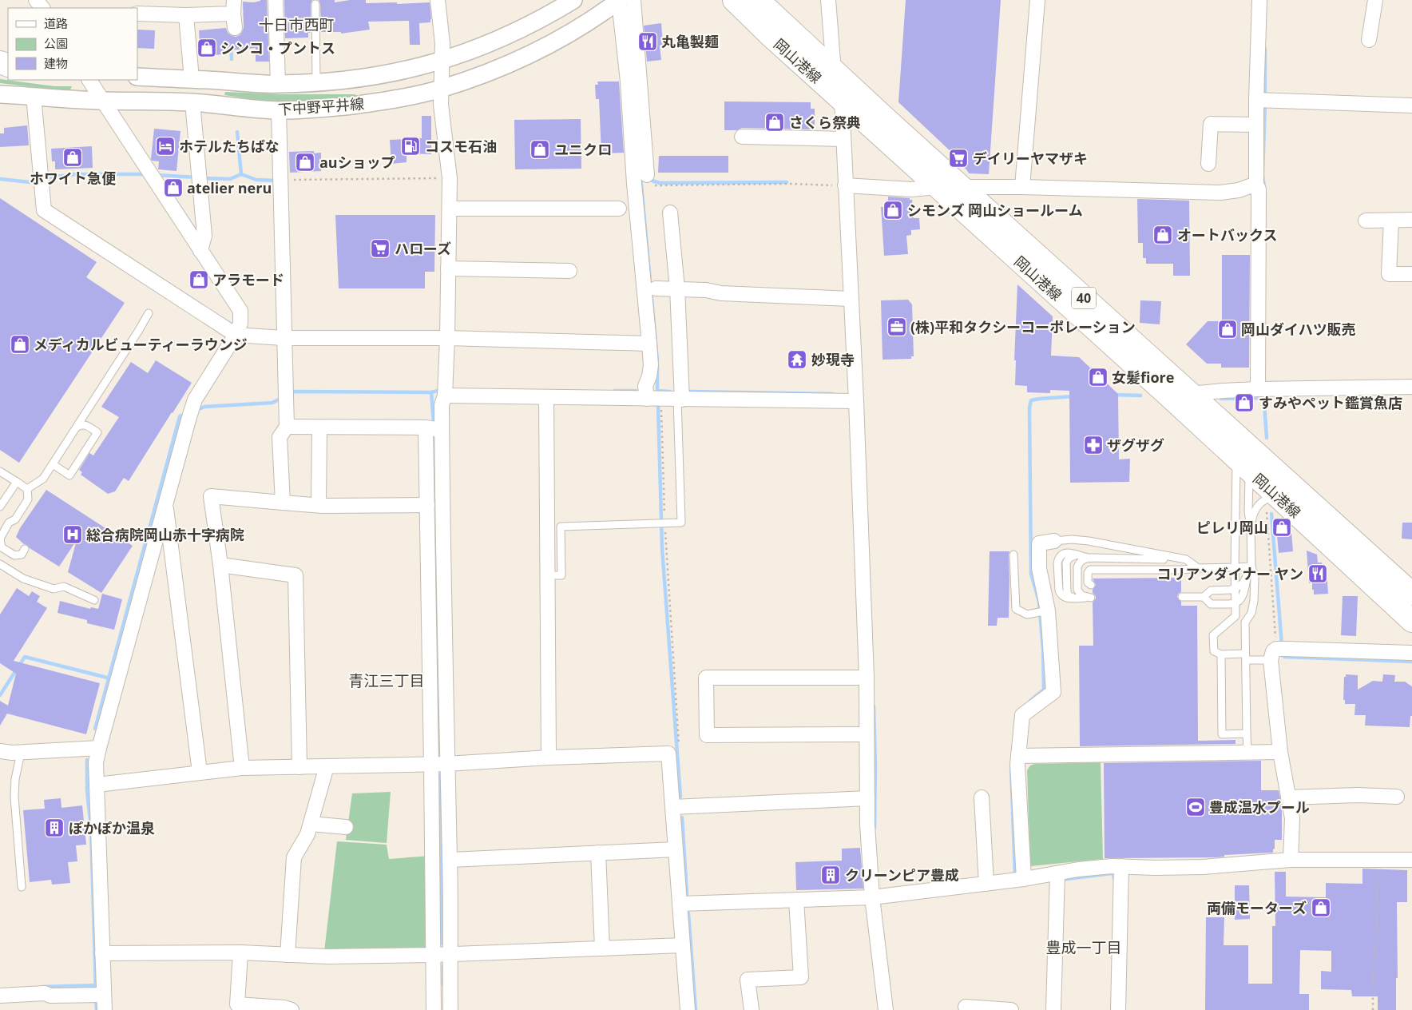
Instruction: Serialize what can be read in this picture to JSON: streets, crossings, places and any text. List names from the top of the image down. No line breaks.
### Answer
{"streets":{"main road":["岡山港線","40"],"street":["下中野平井線"]},"districts":["十日市西町","青江三丁目","豊成一丁目"],"places":{"restaurant":["丸亀製麺","コリアンダイナー ヤン"],"shop":["シンコ・プントス","さくら祭典","ユニクロ","ホワイト急便","auショップ","atelier neru","シモンズ 岡山ショールーム","オートバックス","アラモード","岡山ダイハツ販売","メディカルビューティーラウンジ","女髪fiore","すみやペット鑑賞魚店","ピレリ岡山","両備モーターズ"],"hotel":["ホテルたちばな"],"fuel station":["コスモ石油"],"supermarket":["デイリーヤマザキ","ハローズ"],"office":["(株)平和タクシーコーポレーション"],"temple":["妙現寺"],"pharmacy":["ザグザグ"],"hospital":["総合病院岡山赤十字病院"],"sports":["豊成温水プール"],"building":["ぽかぽか温泉","クリーンピア豊成"]},"legend":["道路","公園","建物"]}
